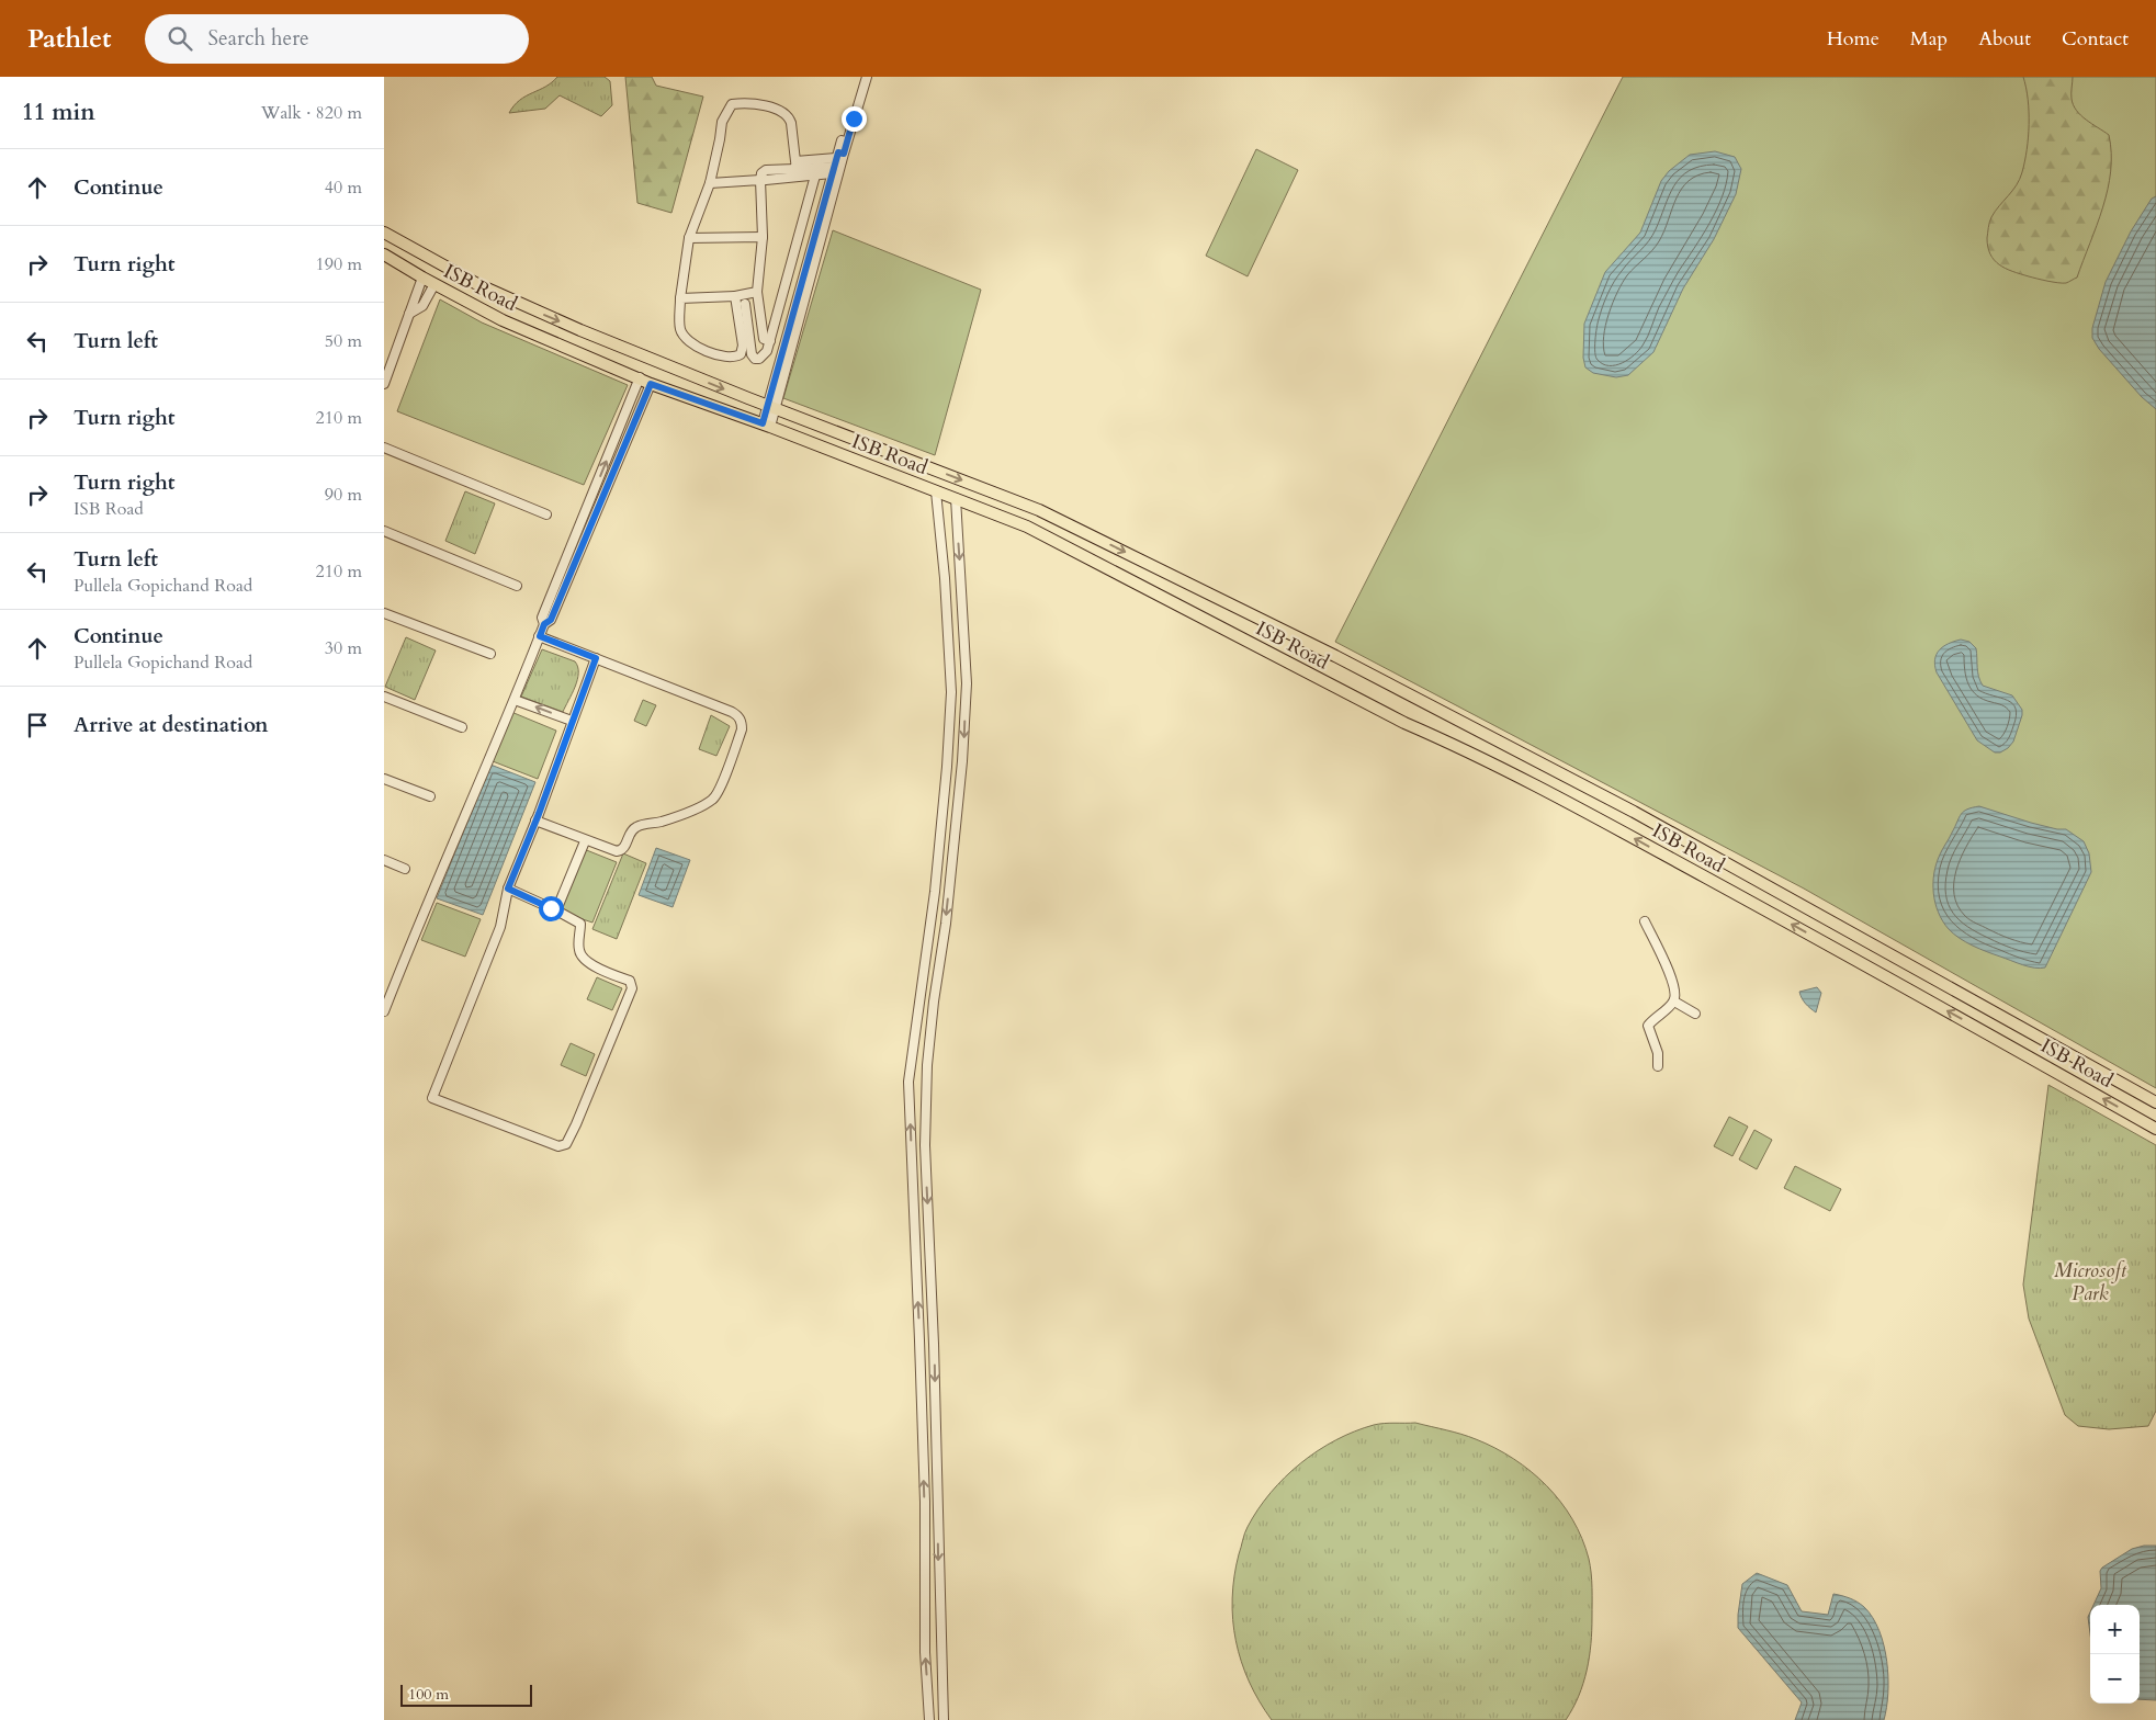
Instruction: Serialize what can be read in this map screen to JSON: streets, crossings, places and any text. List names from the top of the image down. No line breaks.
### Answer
{"streets":{"main road":["ISB Road"]},"parks":["Microsoft Park"],"scale_bar":"100 m","page":{"header":"Pathlet","search":"Search here","nav":["Home","Map","About","Contact"],"heading":["11 min","Walk · 820 m"],"list":[["Continue","40 m"],["Turn right","190 m"],["Turn left","50 m"],["Turn right","210 m"],["Turn right","ISB Road","90 m"],["Turn left","Pullela Gopichand Road","210 m"],["Continue","Pullela Gopichand Road","30 m"],"Arrive at destination"],"map_buttons":["+","−"],"scale":"100 m"}}
